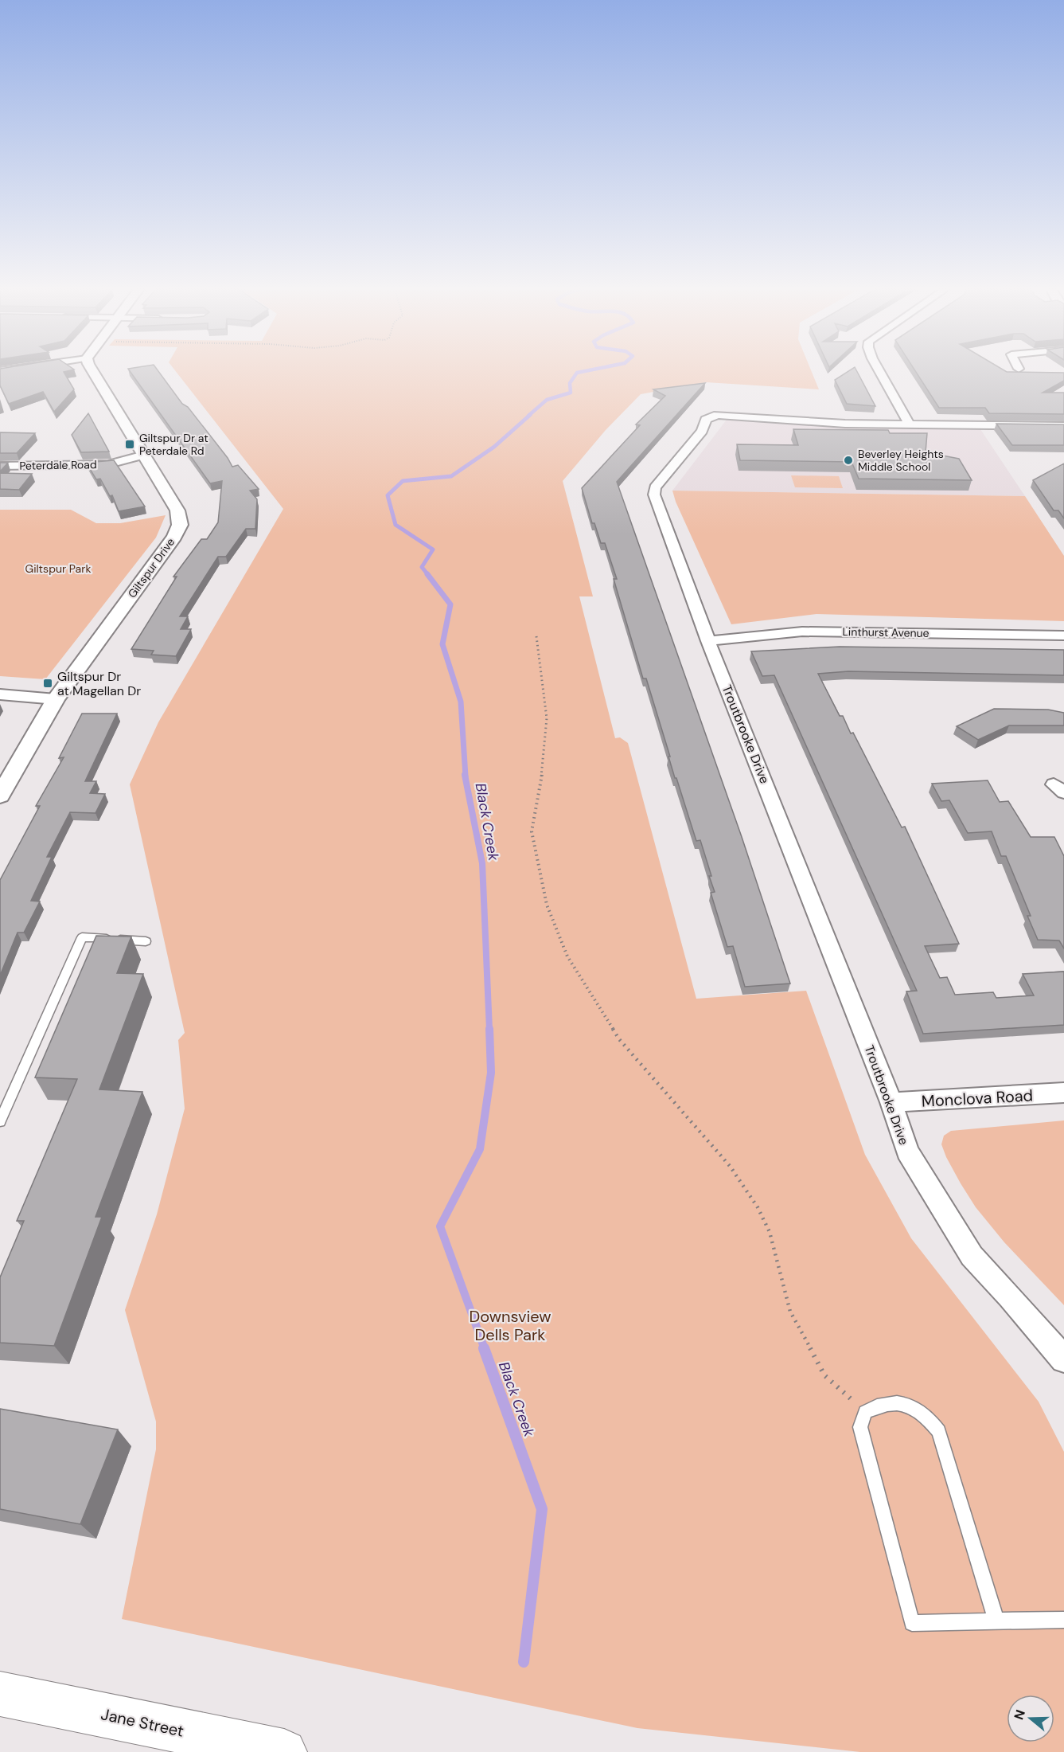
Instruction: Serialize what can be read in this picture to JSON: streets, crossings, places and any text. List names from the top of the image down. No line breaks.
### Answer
{"streets":{"main road":["Jane Street"],"street":["Peterdale Road","Giltspur Drive","Linthurst Avenue","Troutbrooke Drive","Monclova Road"]},"crossings":[["Peterdale Road","Giltspur Drive"],["Linthurst Avenue","Troutbrooke Drive"],["Troutbrooke Drive","Monclova Road"]],"water":["Black Creek"],"parks":["Giltspur Park","Downsview Dells Park"],"places":{"transit":["Giltspur Dr at Peterdale Rd","Giltspur Dr at Magellan Dr"],"other":["Beverley Heights Middle School"]},"north":"left"}
